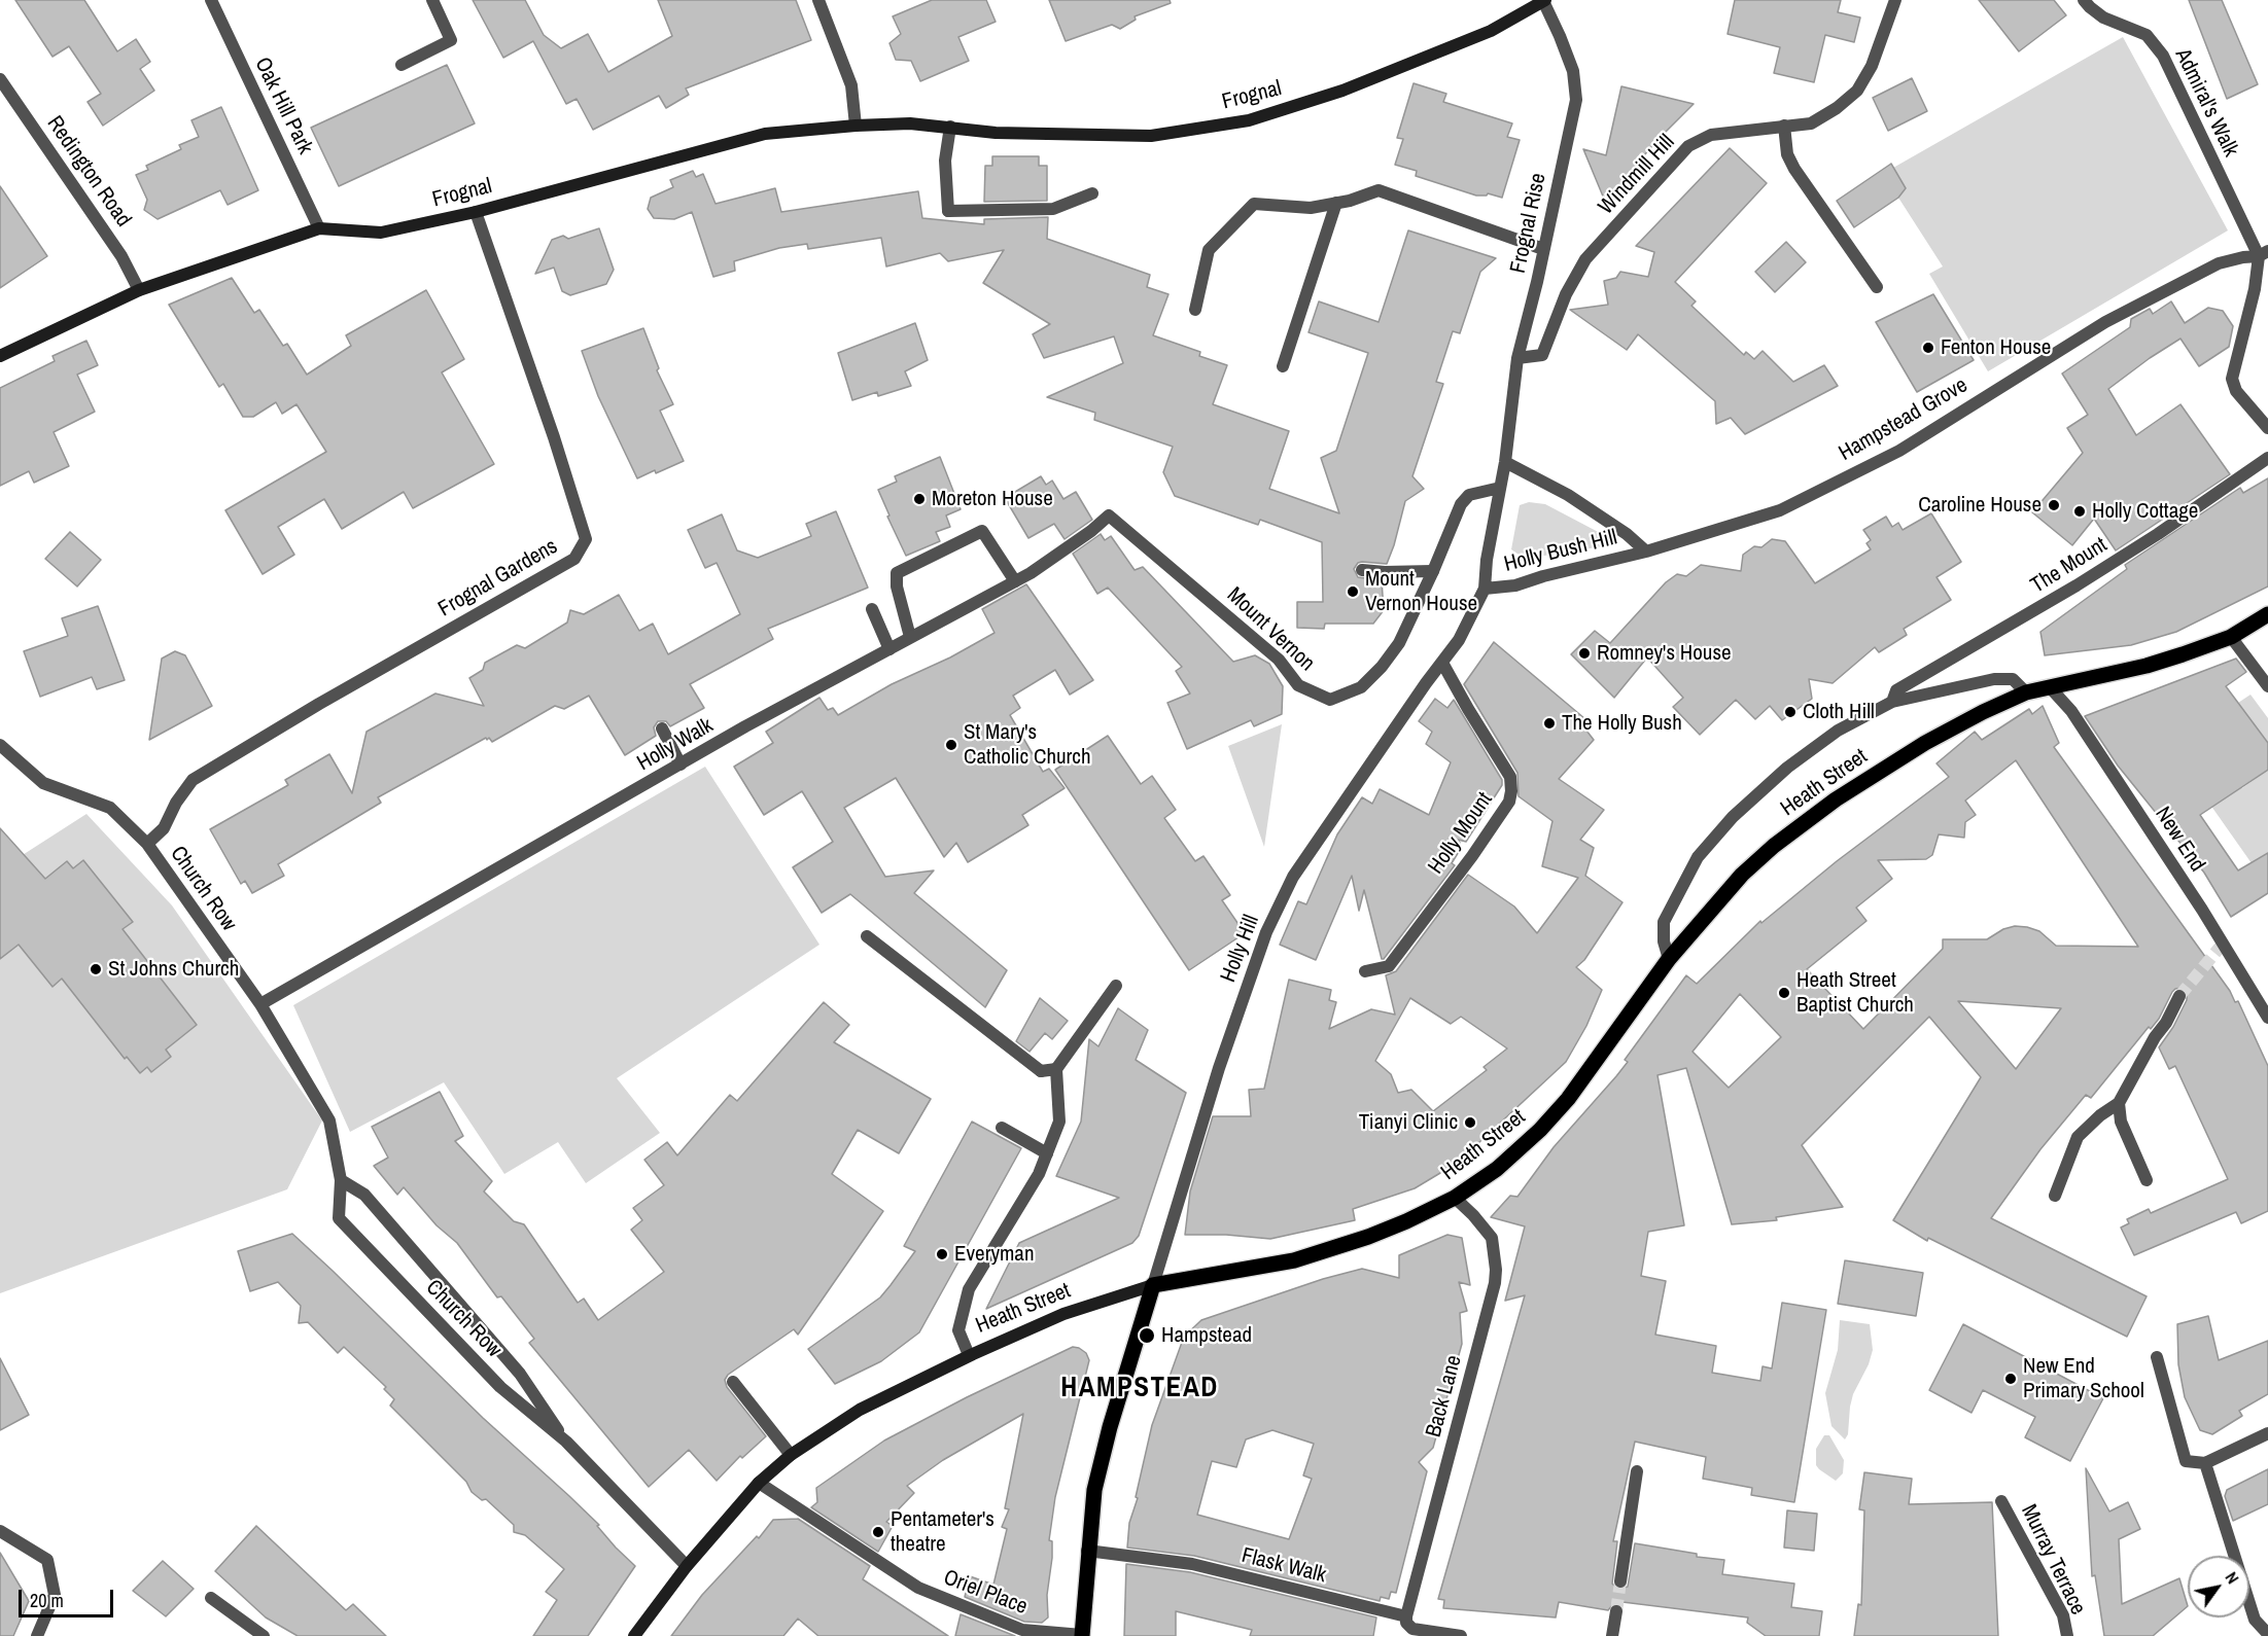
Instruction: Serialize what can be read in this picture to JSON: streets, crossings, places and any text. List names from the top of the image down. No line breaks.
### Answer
{"streets":{"main road":["Heath Street"],"street":["Frognal","Admiral's Walk","Oak Hill Park","Redington Road","Windmill Hill","Frognal Rise","Hampstead Grove","Holly Bush Hill","The Mount","Frognal Gardens","Mount Vernon","Holly Walk","Holly Mount","New End","Church Row","Holly Hill","Back Lane","Murray Terrace","Flask Walk","Oriel Place"]},"crossings":[["Frognal","Oak Hill Park"],["Frognal","Redington Road"],["Frognal","Frognal Rise"],["Frognal","Frognal Gardens"],["Admiral's Walk","Hampstead Grove"],["Windmill Hill","Frognal Rise"],["Frognal Rise","Holly Bush Hill"],["Hampstead Grove","Holly Bush Hill"],["Holly Bush Hill","Mount Vernon"],["Holly Bush Hill","Holly Mount"],["Holly Bush Hill","Holly Hill"],["The Mount","Heath Street"],["Frognal Gardens","Church Row"],["Mount Vernon","Holly Walk"],["Holly Walk","Church Row"],["Heath Street","New End"],["Heath Street","Church Row"],["Heath Street","Holly Hill"],["Heath Street","Back Lane"],["Heath Street","Oriel Place"],["Holly Mount","Holly Hill"],["Back Lane","Flask Walk"]],"districts":["HAMPSTEAD"],"places":["Fenton House","Moreton House","Caroline House","Holly Cottage","Mount Vernon House","Romney's House","Cloth Hill","The Holly Bush","St Mary's Catholic Church","St Johns Church","Heath Street Baptist Church","Tianyi Clinic","Everyman","Hampstead","New End Primary School","Pentameter's theatre"],"scale_bar":"20 m","north":"top right"}
